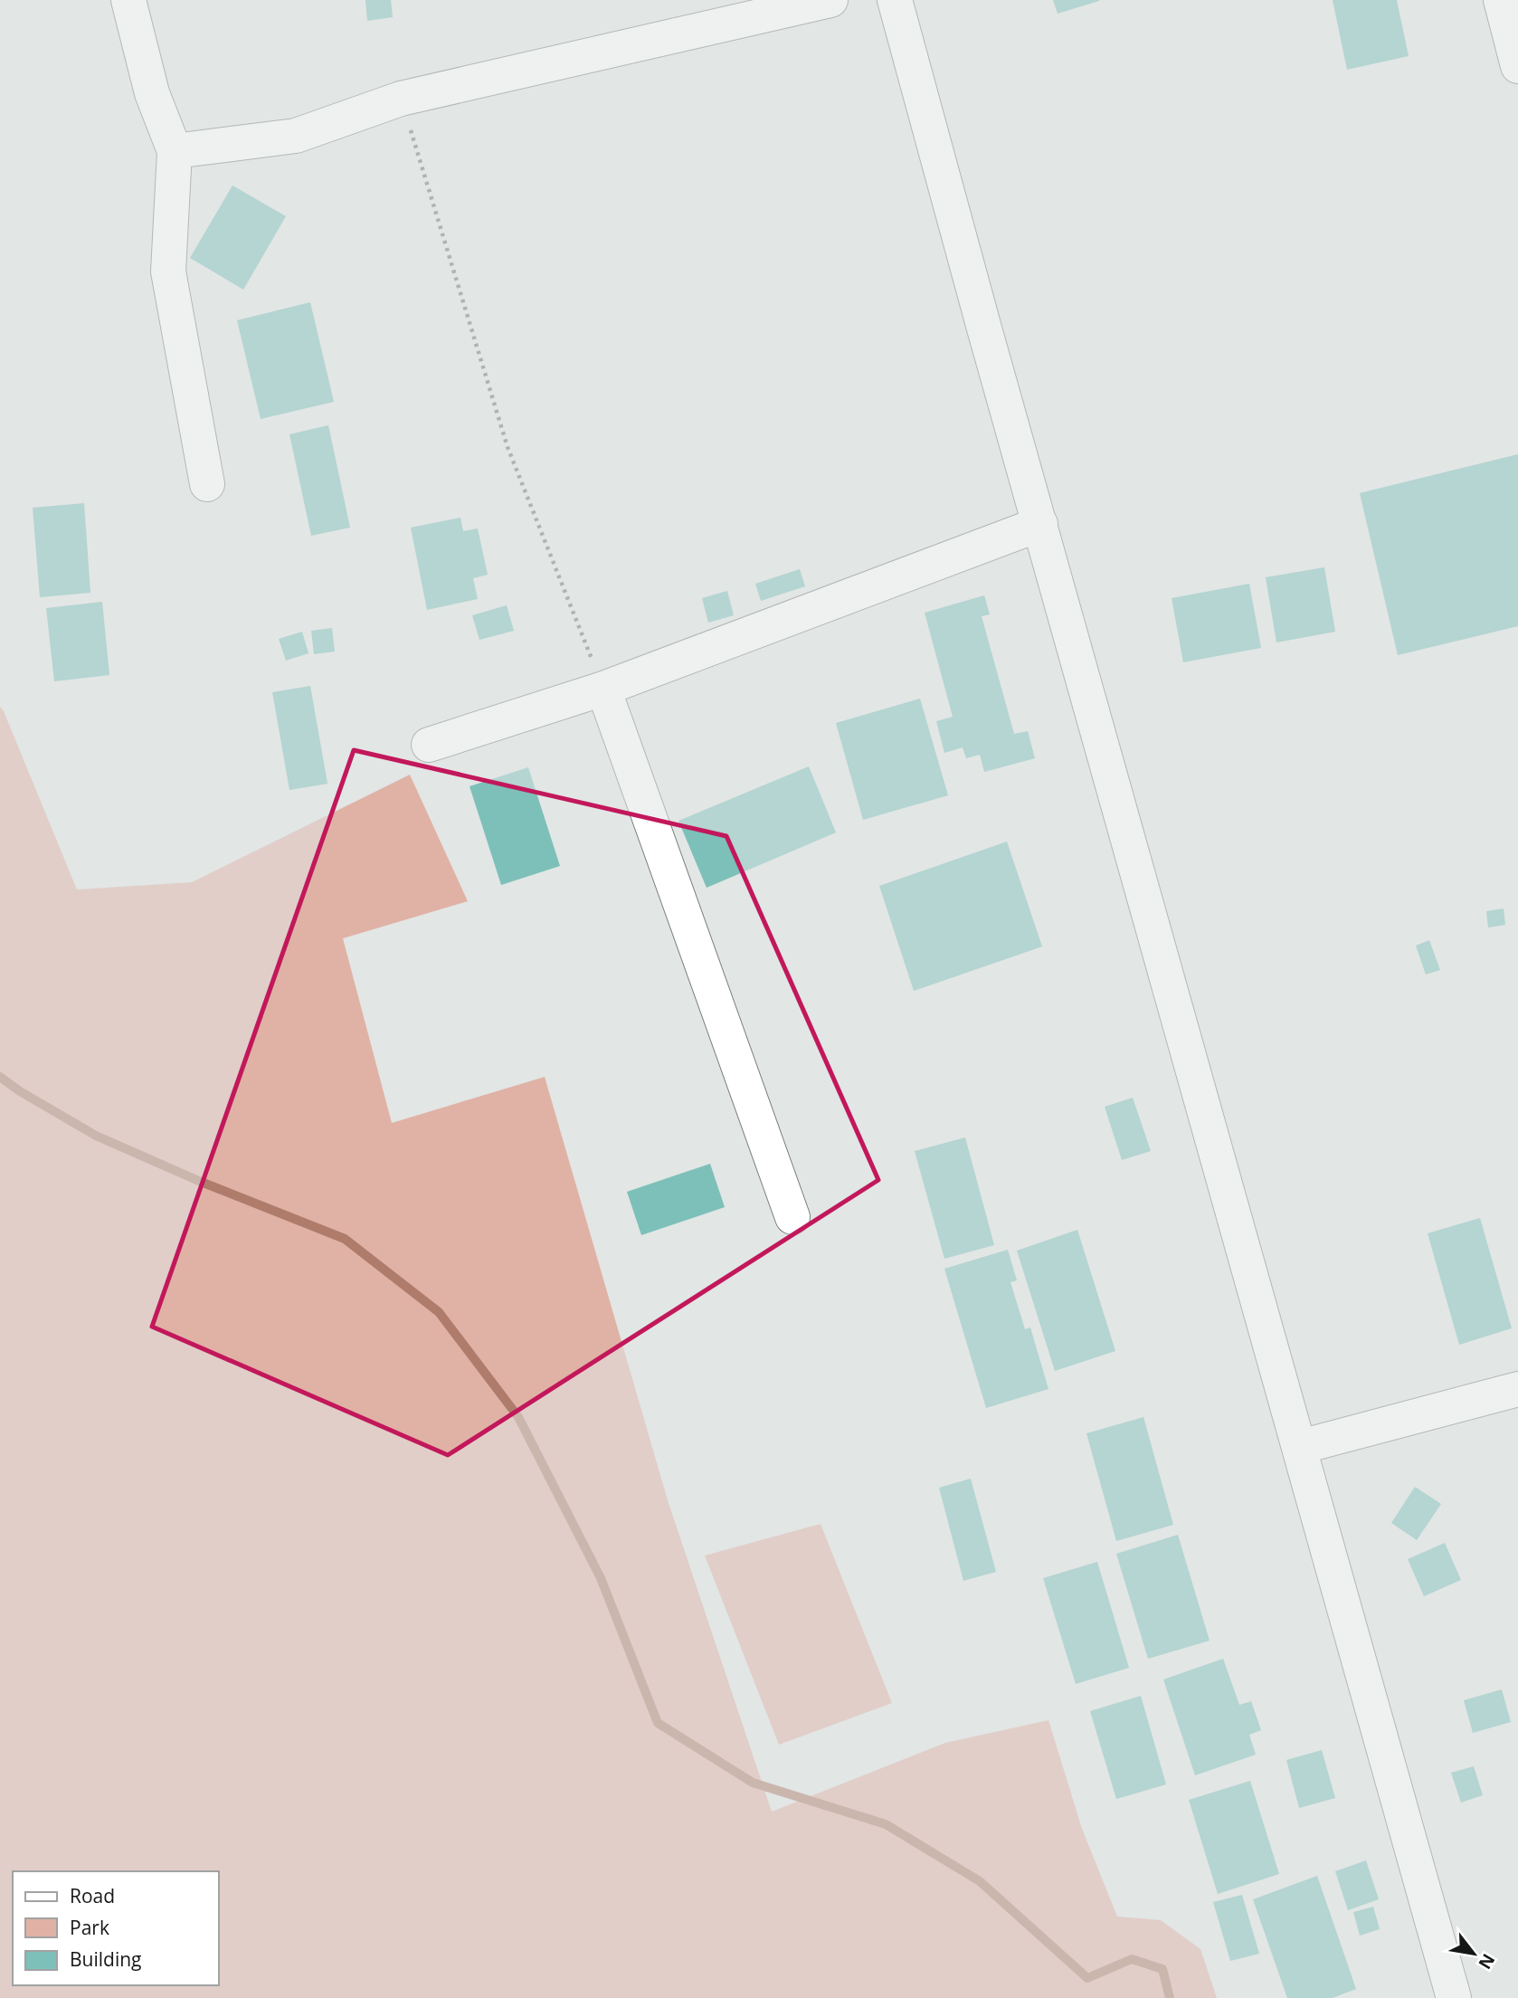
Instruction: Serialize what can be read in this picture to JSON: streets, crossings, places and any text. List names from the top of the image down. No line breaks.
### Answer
{"legend":["Road","Park","Building"],"north":"bottom right"}
